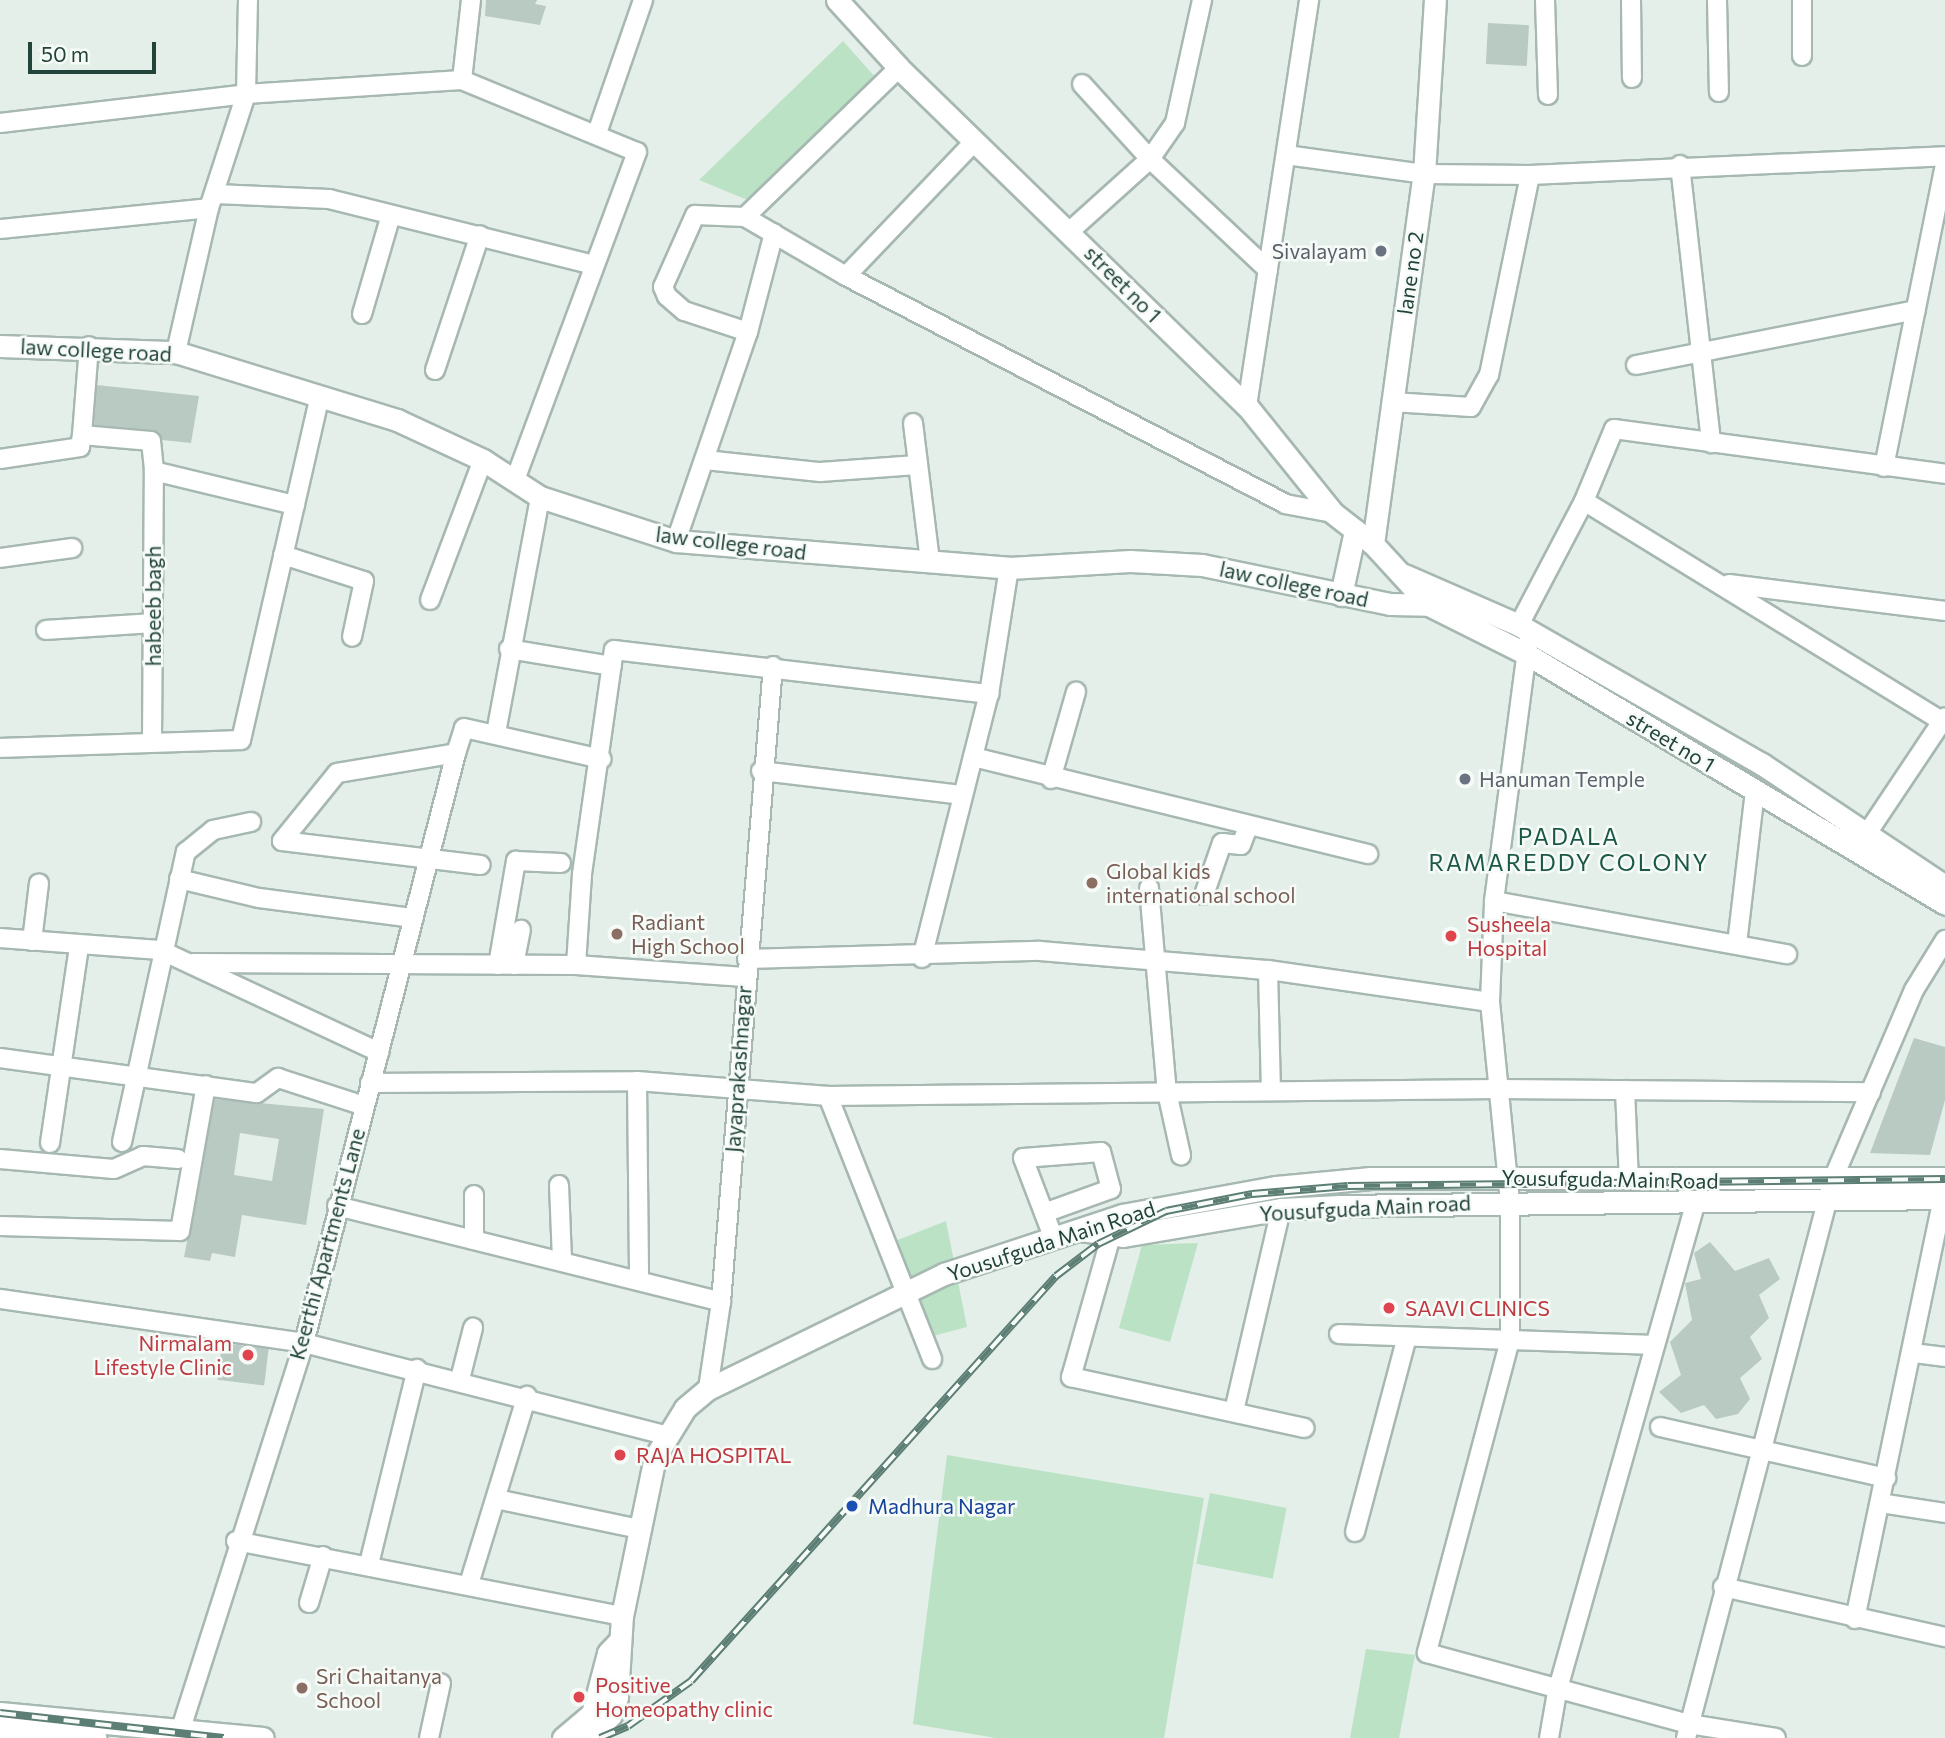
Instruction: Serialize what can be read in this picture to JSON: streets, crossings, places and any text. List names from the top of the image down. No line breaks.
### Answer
{"streets":{"main road":["lane no 2","street no 1","law college road","Yousufguda Main Road","Yousufguda Main road"],"street":["habeeb bagh","Jayaprakashnagar","Keerthi Apartments Lane"]},"crossings":[["lane no 2","street no 1"],["street no 1","law college road"],["Jayaprakashnagar","Yousufguda Main Road"],["Yousufguda Main Road","Yousufguda Main road"]],"districts":["PADALA RAMAREDDY COLONY"],"places":["Sivalayam","Hanuman Temple","Global kids international school","Radiant High School","Susheela Hospital","SAAVI CLINICS","Nirmalam Lifestyle Clinic","RAJA HOSPITAL","Madhura Nagar","Sri Chaitanya School","Positive Homeopathy clinic"],"scale_bar":"50 m"}
